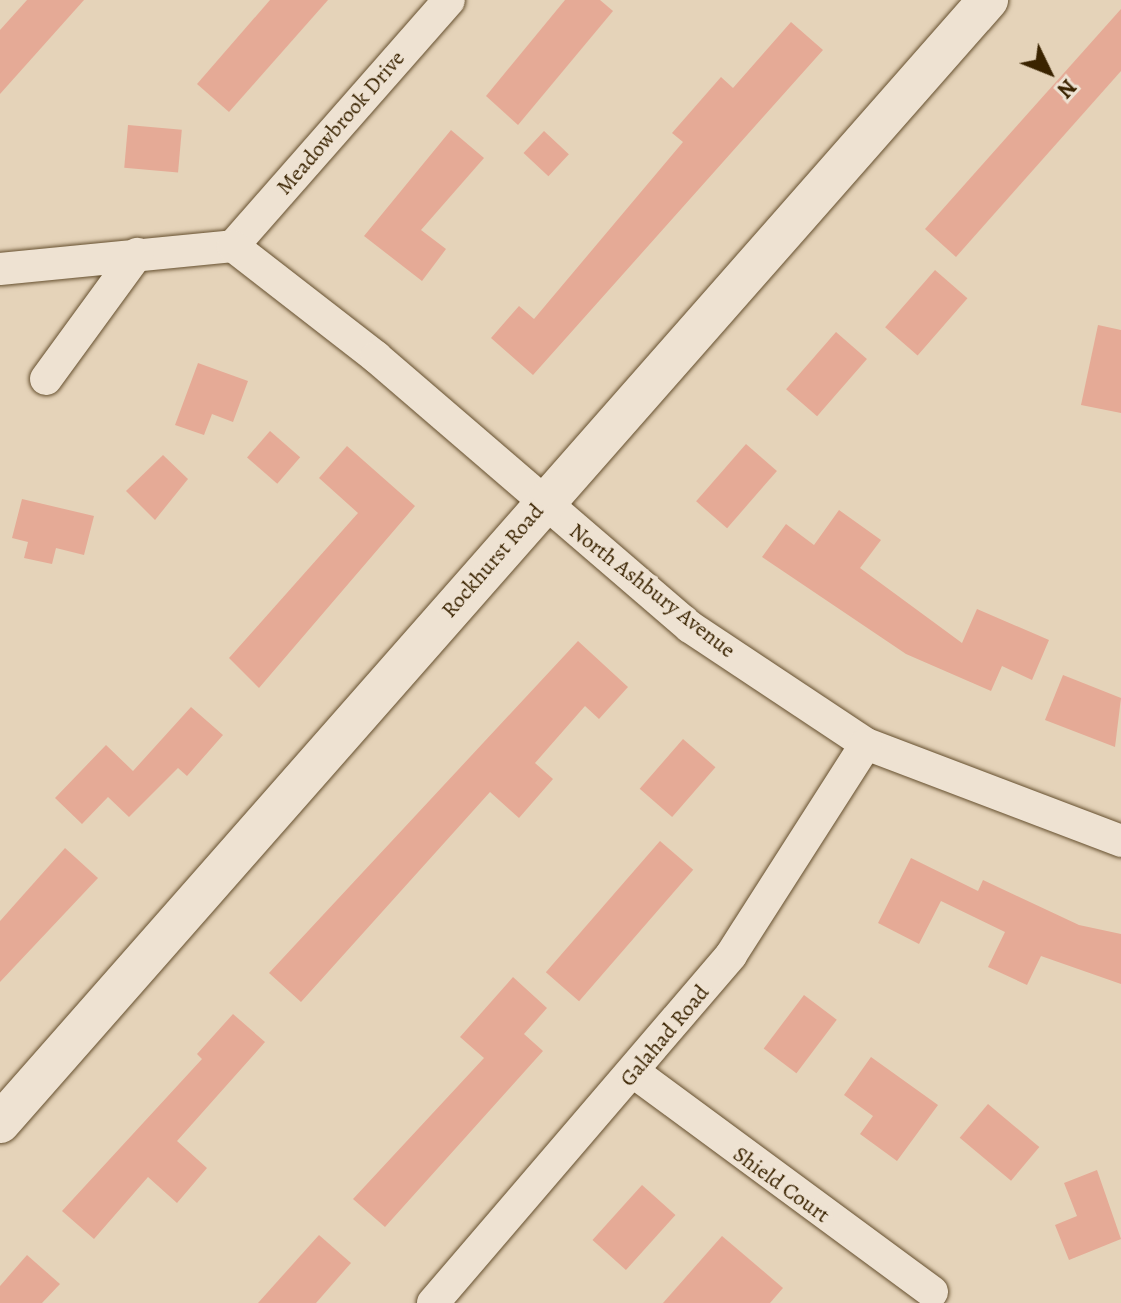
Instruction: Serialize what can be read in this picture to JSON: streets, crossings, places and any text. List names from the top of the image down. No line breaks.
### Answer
{"streets":{"street":["Meadowbrook Drive","Rockhurst Road","North Ashbury Avenue","Galahad Road","Shield Court"]},"crossings":[["Meadowbrook Drive","North Ashbury Avenue"],["Rockhurst Road","North Ashbury Avenue"],["North Ashbury Avenue","Galahad Road"],["Galahad Road","Shield Court"]],"north":"bottom right"}
